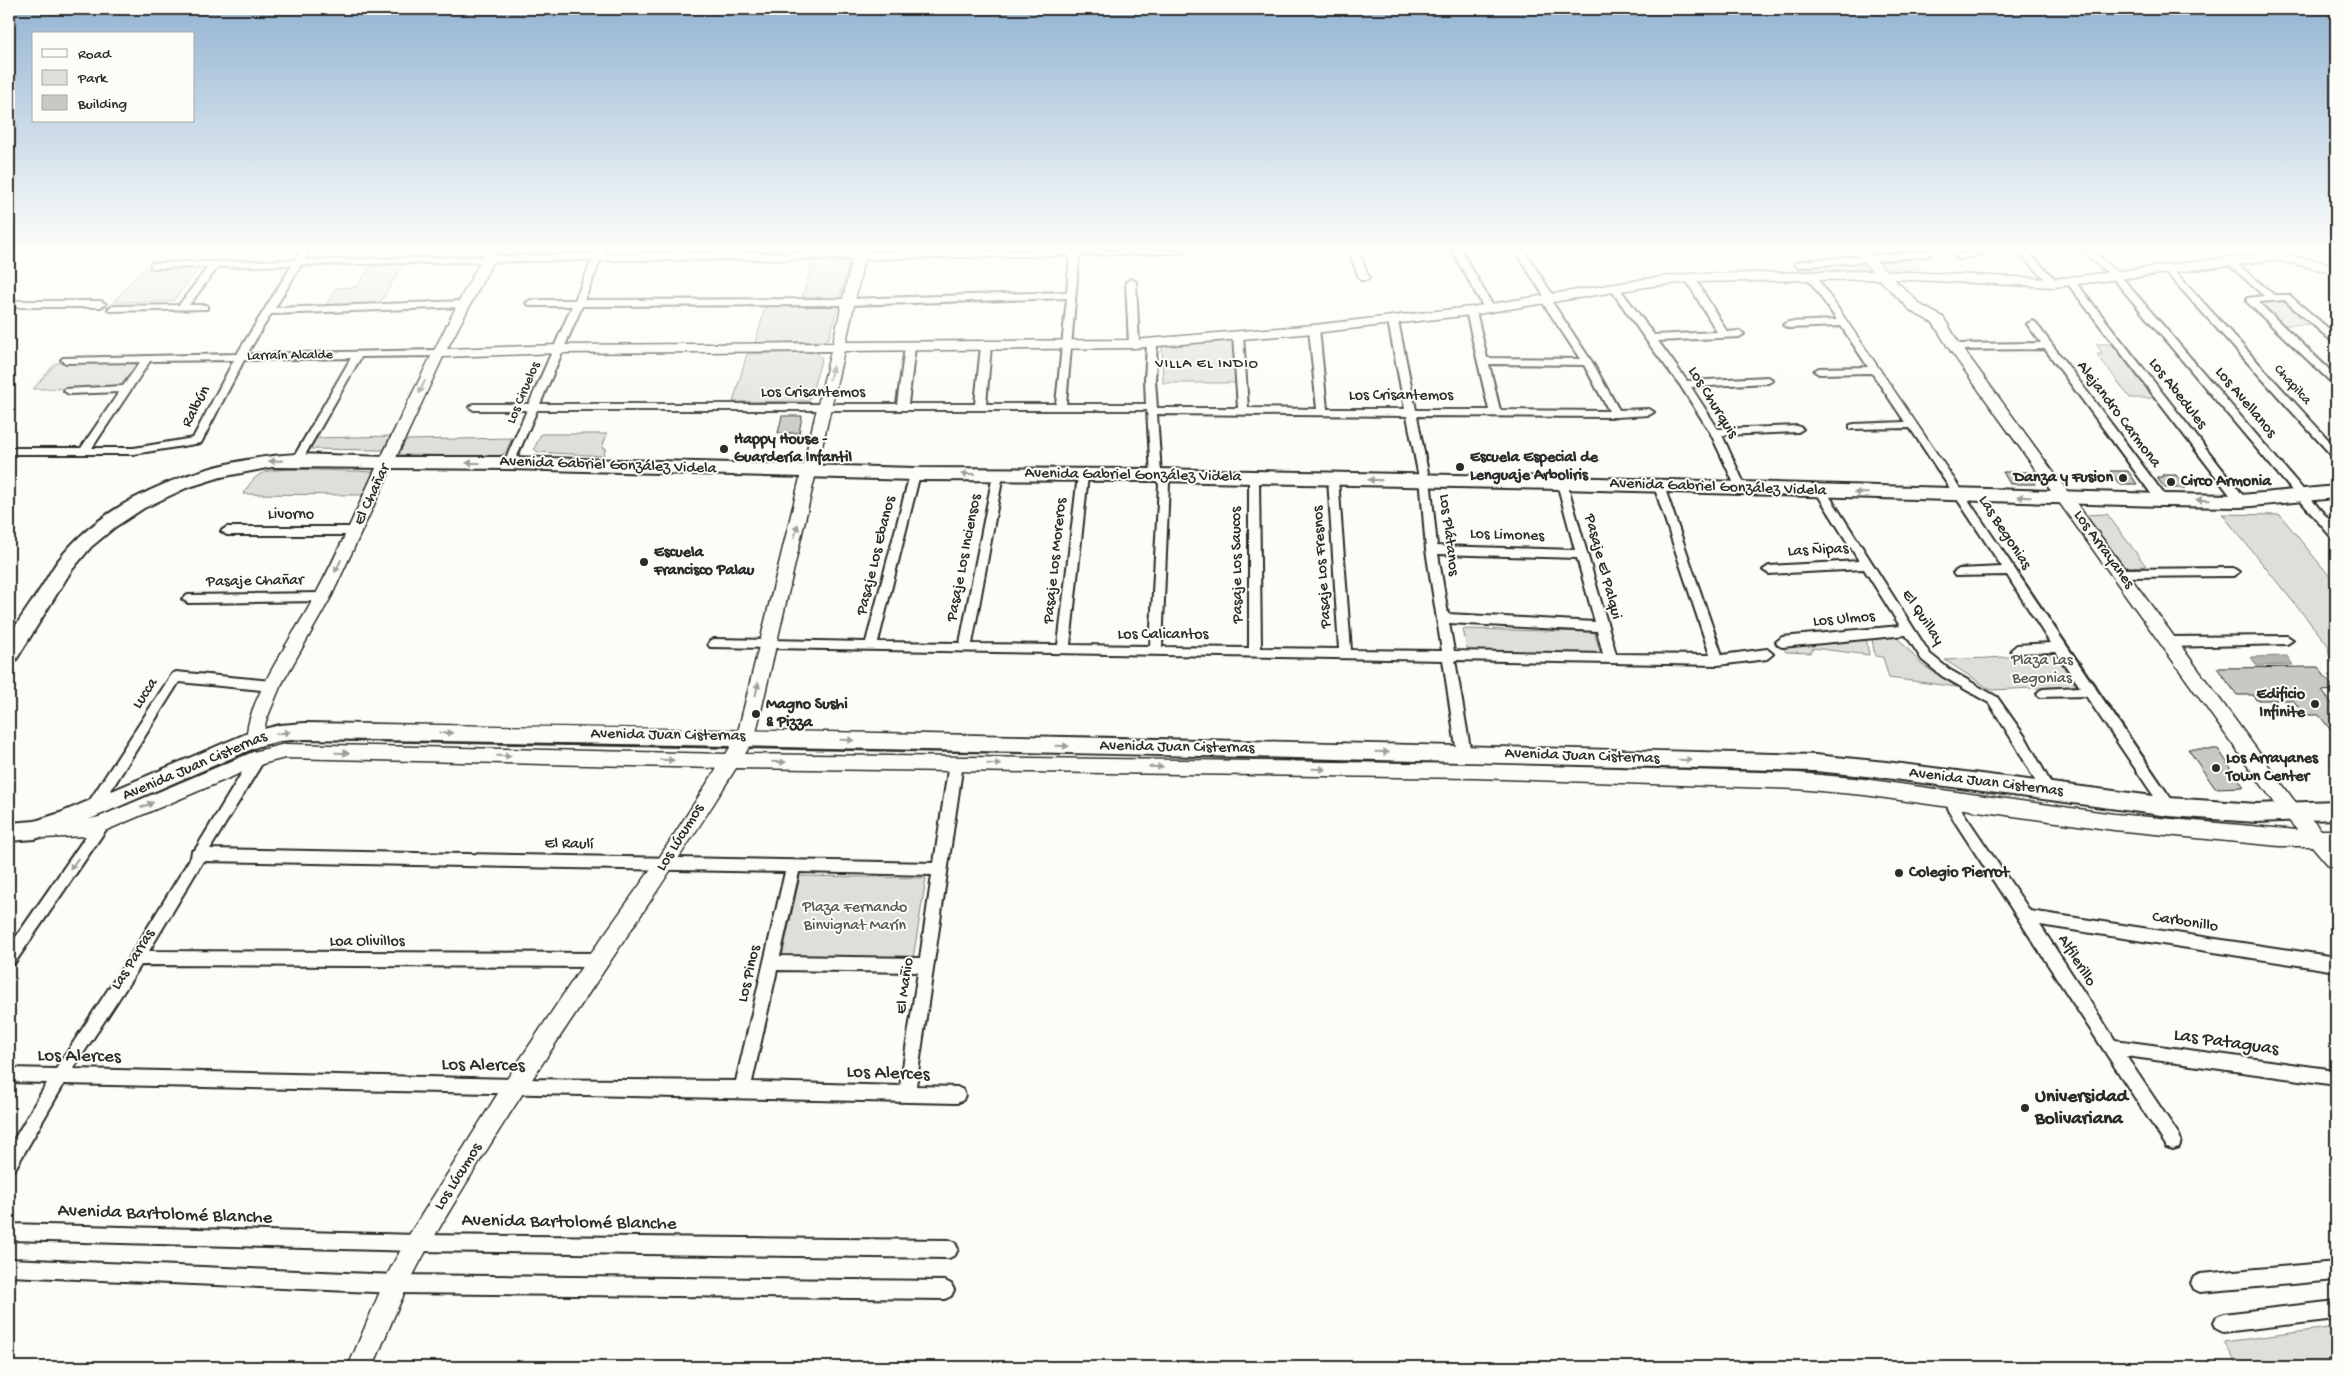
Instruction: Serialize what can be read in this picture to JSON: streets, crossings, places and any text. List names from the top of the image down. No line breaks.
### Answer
{"streets":{"main road":["Avenida Gabriel González Videla","Avenida Juan Cisternas"],"street":["Larraín Alcalde","Chapilca","Los Ciruelos","Los Crisantemos","Los Abedules","Los Churquis","Los Avellanos","Ralbún","Alejandro Carmona","El Chañar","Livorno","Las Begonias","Los Plátanos","Los Limones","Los Arrayanes","Las Ñipas","Pasaje Los Ebanos","Pasaje Los Inciensos","Pasaje Los Moreros","Pasaje Los Saucos","Pasaje Los Fresnos","Pasaje El Palqui","Pasaje Chañar","El Quillay","Los Ulmos","Los Calicantos","Lucca","Los Lúcumos","El Raulí","Carbonillo","Loa Olivillos","Las Parras","Alfilerillo","Los Pinos","El Mañio","Las Pataguas","Los Alerces","Avenida Bartolomé Blanche"]},"crossings":[["Larraín Alcalde","Los Ciruelos"],["Larraín Alcalde","Ralbún"],["Larraín Alcalde","El Chañar"],["Larraín Alcalde","Los Plátanos"],["Larraín Alcalde","Los Lúcumos"],["Los Ciruelos","Los Crisantemos"],["Los Ciruelos","Avenida Gabriel González Videla"],["Los Crisantemos","Los Plátanos"],["Los Crisantemos","Los Lúcumos"],["Los Abedules","Avenida Gabriel González Videla"],["Los Churquis","Avenida Gabriel González Videla"],["Los Avellanos","Avenida Gabriel González Videla"],["Alejandro Carmona","Avenida Gabriel González Videla"],["Avenida Gabriel González Videla","El Chañar"],["Avenida Gabriel González Videla","Las Begonias"],["Avenida Gabriel González Videla","Los Plátanos"],["Avenida Gabriel González Videla","Los Arrayanes"],["Avenida Gabriel González Videla","Pasaje Los Ebanos"],["Avenida Gabriel González Videla","Pasaje Los Inciensos"],["Avenida Gabriel González Videla","Pasaje Los Moreros"],["Avenida Gabriel González Videla","Pasaje Los Saucos"],["Avenida Gabriel González Videla","Pasaje Los Fresnos"],["Avenida Gabriel González Videla","Pasaje El Palqui"],["Avenida Gabriel González Videla","El Quillay"],["Avenida Gabriel González Videla","Los Lúcumos"],["El Chañar","Livorno"],["El Chañar","Pasaje Chañar"],["El Chañar","Lucca"],["El Chañar","Avenida Juan Cisternas"],["El Chañar","Las Parras"],["Las Begonias","Avenida Juan Cisternas"],["Los Plátanos","Los Limones"],["Los Plátanos","Los Calicantos"],["Los Plátanos","Avenida Juan Cisternas"],["Los Limones","Pasaje El Palqui"],["Los Arrayanes","Avenida Juan Cisternas"],["Las Ñipas","El Quillay"],["Pasaje Los Ebanos","Los Calicantos"],["Pasaje Los Inciensos","Los Calicantos"],["Pasaje Los Moreros","Los Calicantos"],["Pasaje Los Saucos","Los Calicantos"],["Pasaje Los Fresnos","Los Calicantos"],["Pasaje El Palqui","Los Calicantos"],["El Quillay","Los Ulmos"],["El Quillay","Avenida Juan Cisternas"],["Los Calicantos","Los Lúcumos"],["Lucca","Avenida Juan Cisternas"],["Avenida Juan Cisternas","Los Lúcumos"],["Avenida Juan Cisternas","Las Parras"],["Avenida Juan Cisternas","Alfilerillo"],["Avenida Juan Cisternas","El Mañio"],["Los Lúcumos","El Raulí"],["Los Lúcumos","Loa Olivillos"],["Los Lúcumos","Los Alerces"],["Los Lúcumos","Avenida Bartolomé Blanche"],["El Raulí","Las Parras"],["El Raulí","Los Pinos"],["El Raulí","El Mañio"],["Carbonillo","Alfilerillo"],["Loa Olivillos","Las Parras"],["Las Parras","Los Alerces"],["Alfilerillo","Las Pataguas"],["Los Pinos","Los Alerces"],["El Mañio","Los Alerces"]],"one_way":["Avenida Gabriel González Videla","Avenida Juan Cisternas"],"districts":["VILLA EL INDIO"],"parks":["Plaza Las Begonias","Plaza Fernando Binvignat Marín"],"places":["Happy House - Guardería Infantil","Escuela Especial de Lenguaje Arboliris","Danza y Fusion","Circo Armonia","Escuela Francisco Palau","Edificio Infinite","Magno Sushi & Pizza","Los Arrayanes Town Center","Colegio Pierrot","Universidad Bolivariana"],"legend":["Road","Park","Building"]}
